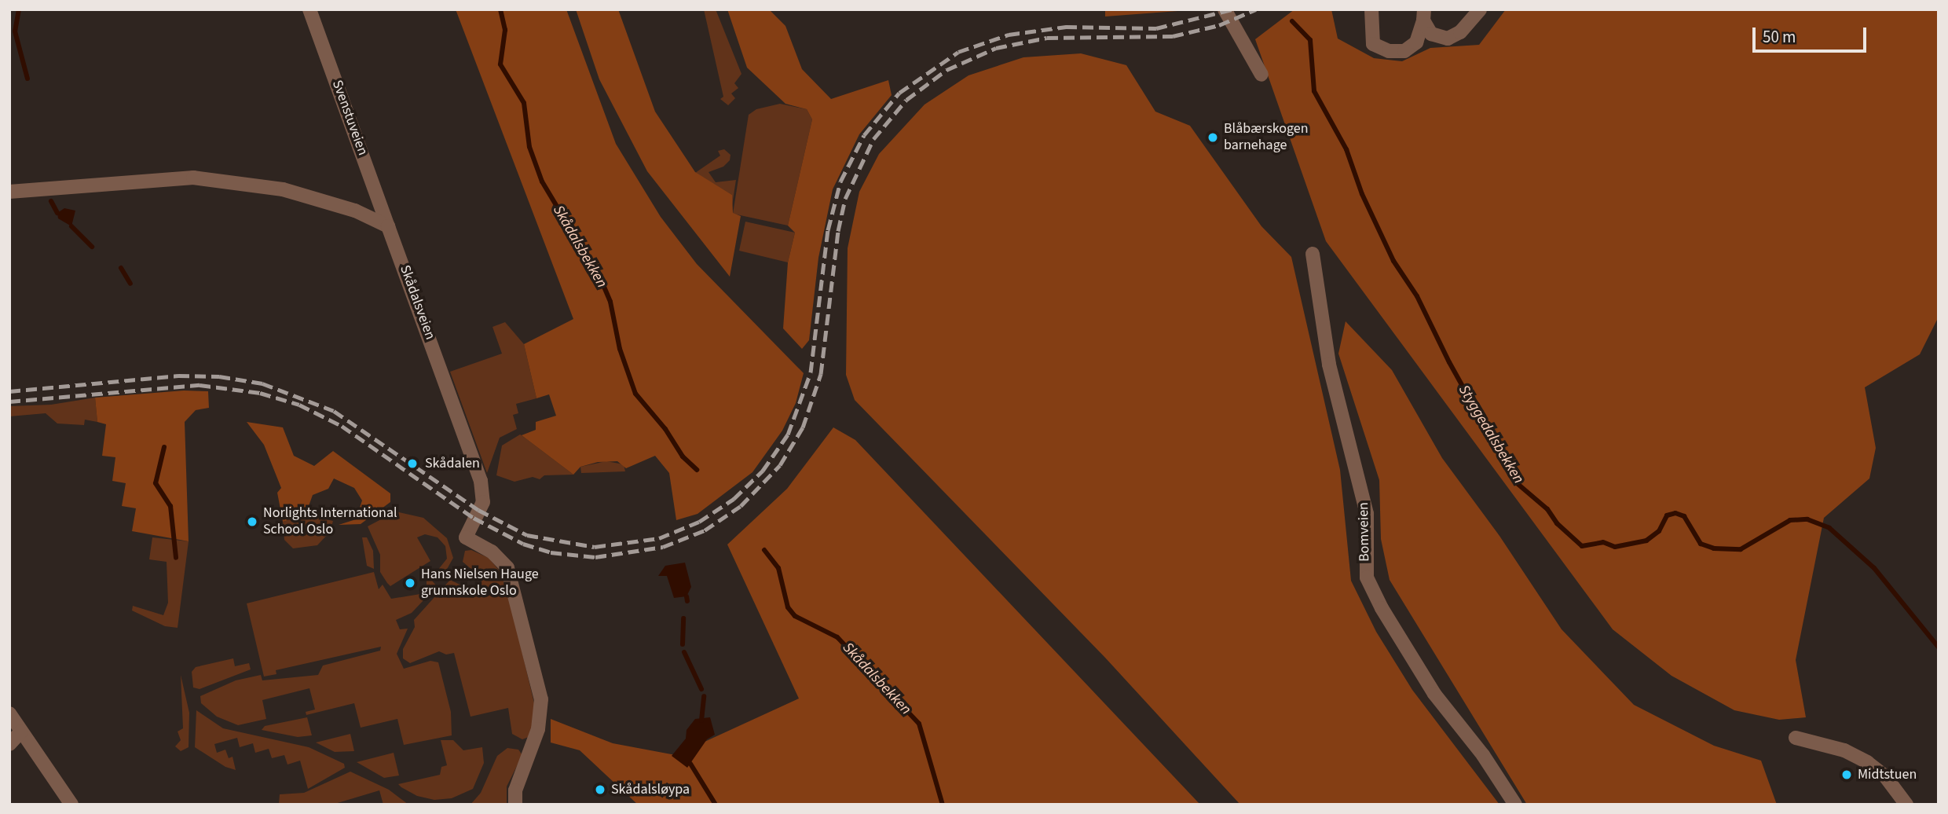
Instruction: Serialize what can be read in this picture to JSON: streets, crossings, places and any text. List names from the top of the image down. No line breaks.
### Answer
{"streets":{"street":["Svenstuveien","Skådalsveien","Bomveien"]},"crossings":[["Svenstuveien","Skådalsveien"]],"water":["Skådalsbekken","Styggedalsbekken"],"places":["Blåbærskogen barnehage","Skådalen","Norlights International School Oslo","Hans Nielsen Hauge grunnskole Oslo","Midtstuen","Skådalsløypa"],"scale_bar":"50 m"}
